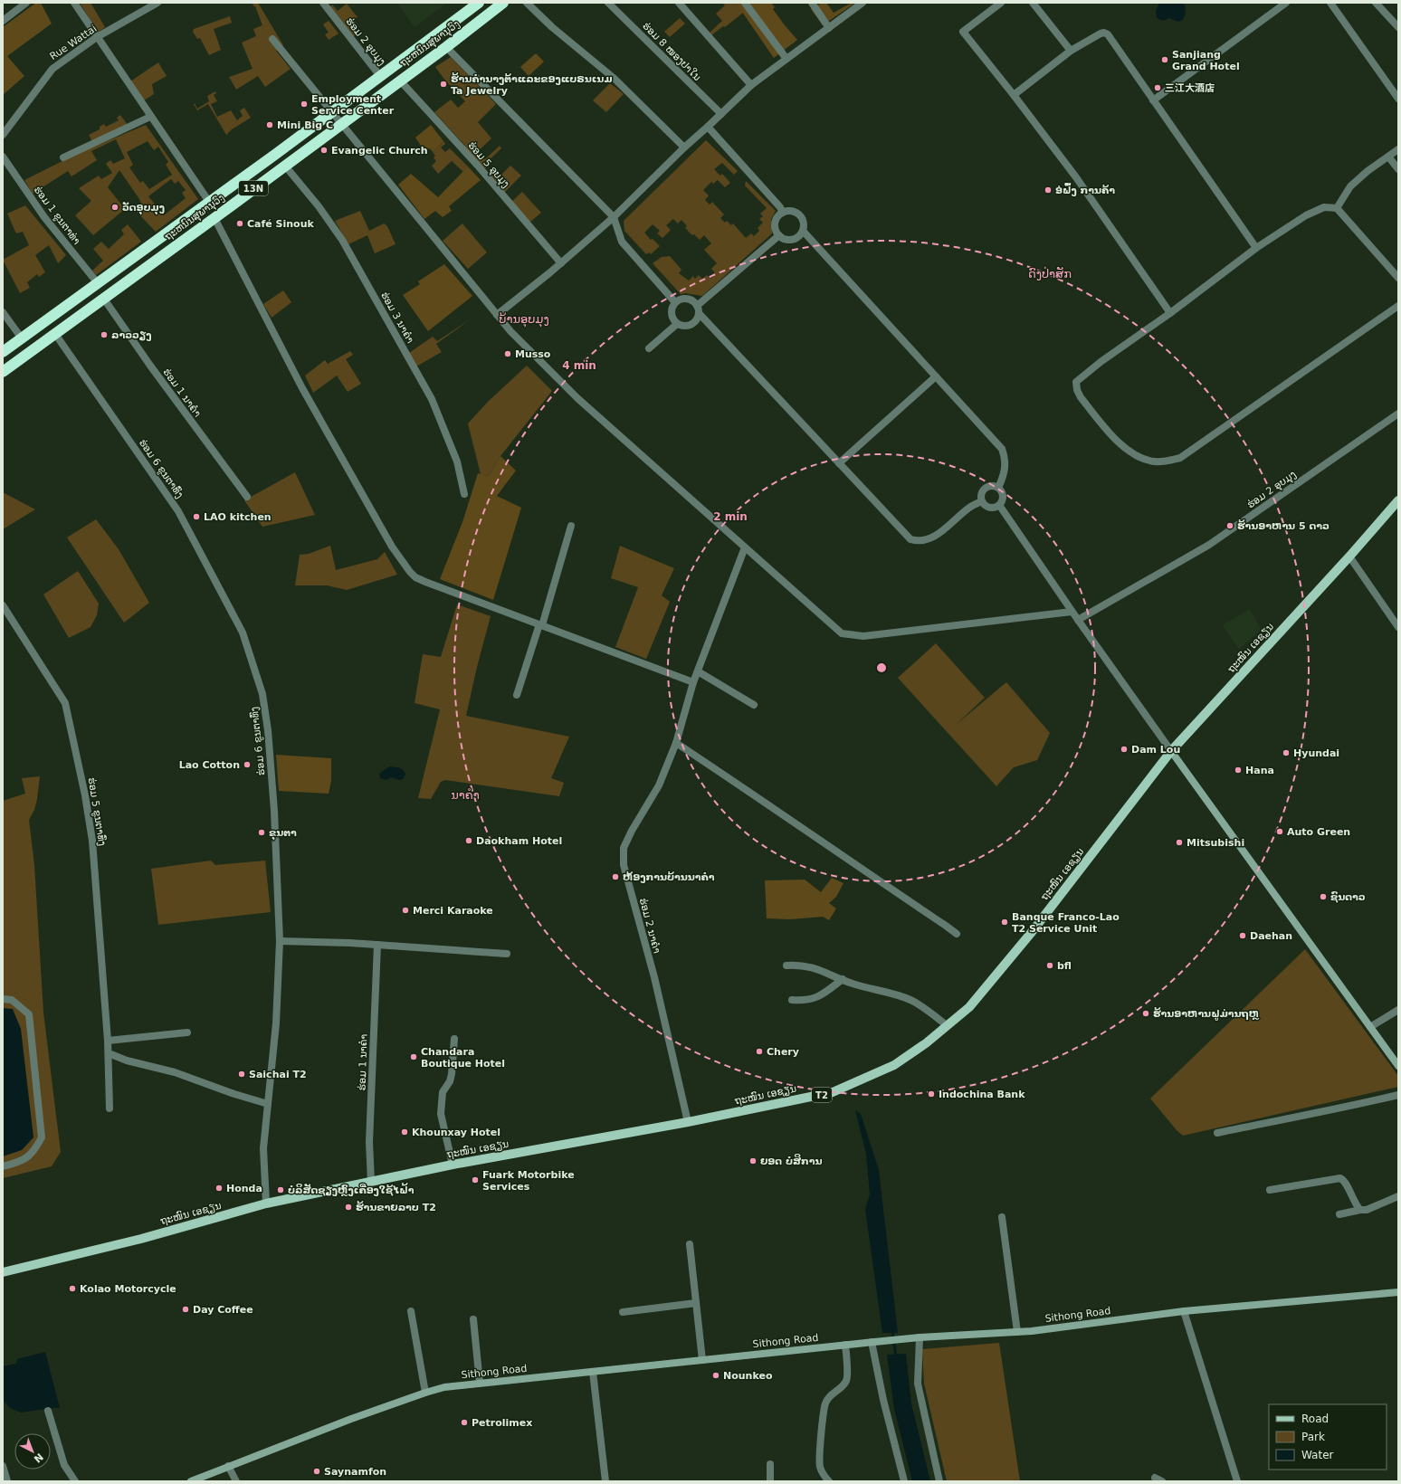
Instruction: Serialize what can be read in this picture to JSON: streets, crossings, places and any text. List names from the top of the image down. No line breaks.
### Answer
{"streets":{"highway":["ຖະຫນົນສຸພານຸວົງ","13N"],"main road":["ຖະໜົນ ເອຊຽນ","T2","Sithong Road"],"street":["ຮ່ອມ 2 ອຸບມຸງ","Rue Wattai","ຮ່ອມ 8 ໜອງປາໃນ","ຮ່ອມ 5 ອຸບມຸງ","ຮ່ອມ 1 ຂູນຕາທ່າ","ຮ່ອມ 3 ນາຄຳ","ຮ່ອມ 1 ນາຄຳ","ຮ່ອມ 6 ຂູນຕາທົ່ງ","ຮ່ອມ 5 ຂູນຕາທົ່ງ","ຮ່ອມ 2 ນາຄຳ"]},"crossings":[["ຮ່ອມ 2 ອຸບມຸງ","ຖະຫນົນສຸພານຸວົງ"],["ຖະຫນົນສຸພານຸວົງ","ຮ່ອມ 5 ອຸບມຸງ"],["ຖະຫນົນສຸພານຸວົງ","ຮ່ອມ 1 ຂູນຕາທ່າ"],["ຖະຫນົນສຸພານຸວົງ","ຮ່ອມ 3 ນາຄຳ"],["ຖະຫນົນສຸພານຸວົງ","ຮ່ອມ 1 ນາຄຳ"],["ຖະຫນົນສຸພານຸວົງ","ຮ່ອມ 6 ຂູນຕາທົ່ງ"],["ຮ່ອມ 1 ນາຄຳ","ຖະໜົນ ເອຊຽນ"],["ຮ່ອມ 6 ຂູນຕາທົ່ງ","ຖະໜົນ ເອຊຽນ"],["ຖະໜົນ ເອຊຽນ","ຮ່ອມ 2 ນາຄຳ"]],"districts":["ດົງປ່າສັກ","ບ້ານອຸບມຸງ","ນາຄຳ"],"places":["Sanjiang Grand Hotel","ຮ້ານຄຳນາງຕ້າແລະຂອງແບຣນເນມ Ta Jewelry","三江大酒店","Employment Service Center","Mini Big C","Evangelic Church","ອ່ຟົ້່ງ ການຄ້າ","ວັດອຸບມຸງ","Café Sinouk","ລາວວຽງ","Musso","LAO kitchen","ຮ້ານອາຫານ 5 ດາວ","Dam Lou","Hyundai","Lao Cotton","Hana","Auto Green","ຂຸນຕາ","Daokham Hotel","Mitsubishi","ຫ້ອງການບ້ານນາຄໍາ","ຊົນດາວ","Merci Karaoke","Banque Franco-Lao T2 Service Unit","Daehan","bfl","ຮ້ານອາຫານຟູມ່ານຖຫຼ","Chery","Chandara Boutique Hotel","Saichai T2","Indochina Bank","Khounxay Hotel","ຍອດ ບໍສິການ","Fuark Motorbike Services","Honda","ບໍລິສັດຊຽງຫຼົງເຄື່ອງໃຊ້ໄຟ້າ","ຮ້ານຂາຍລາບ T2","Kolao Motorcycle","Day Coffee","Nounkeo","Petrolimex","Saynamfon"],"legend":["Road","Park","Water"],"north":"bottom right","rings":["4 min","2 min"]}
